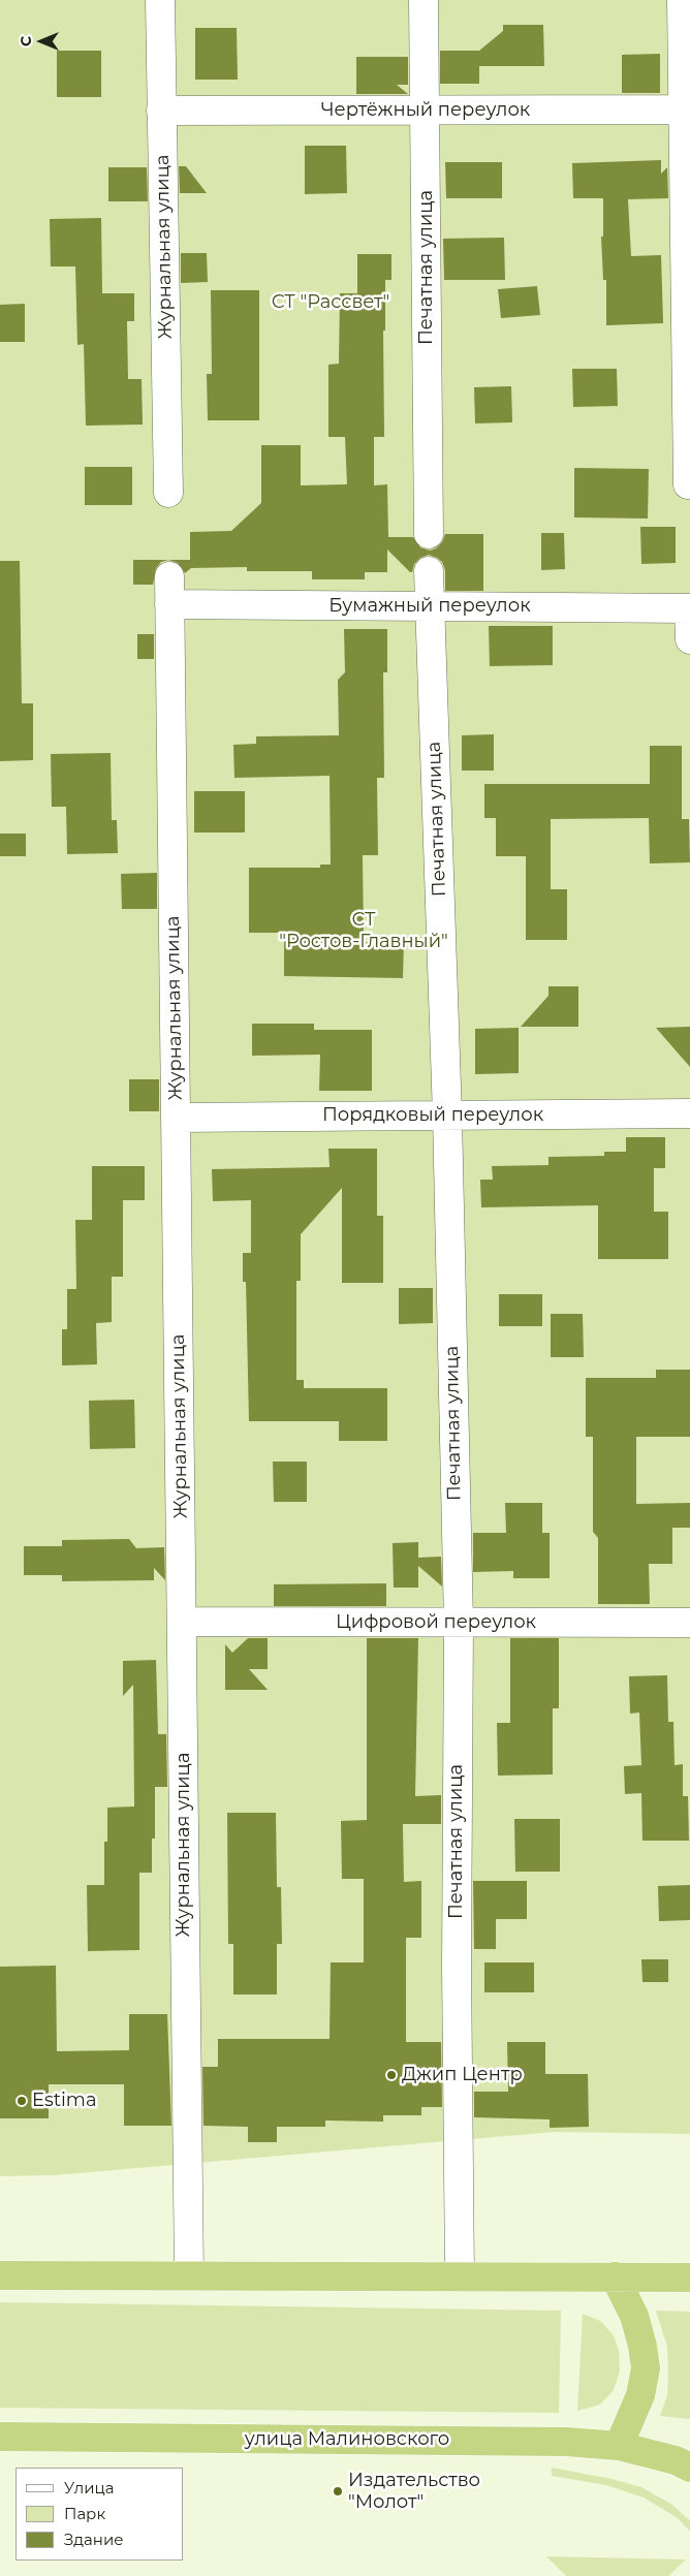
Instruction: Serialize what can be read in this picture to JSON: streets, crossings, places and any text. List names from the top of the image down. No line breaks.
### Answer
{"streets":{"highway":["улица Малиновского"],"street":["Чертёжный переулок","Журнальная улица","Печатная улица","Бумажный переулок","Порядковый переулок","Цифровой переулок"]},"crossings":[["Чертёжный переулок","Журнальная улица"],["Чертёжный переулок","Печатная улица"],["Журнальная улица","Бумажный переулок"],["Журнальная улица","Порядковый переулок"],["Журнальная улица","Цифровой переулок"],["Печатная улица","Бумажный переулок"],["Печатная улица","Порядковый переулок"],["Печатная улица","Цифровой переулок"]],"parks":["СТ \"Рассвет\"","СТ \"Ростов-Главный\""],"places":["Джип Центр","Estima","Издательство \"Молот\""],"legend":["Улица","Парк","Здание"],"north":"left"}
